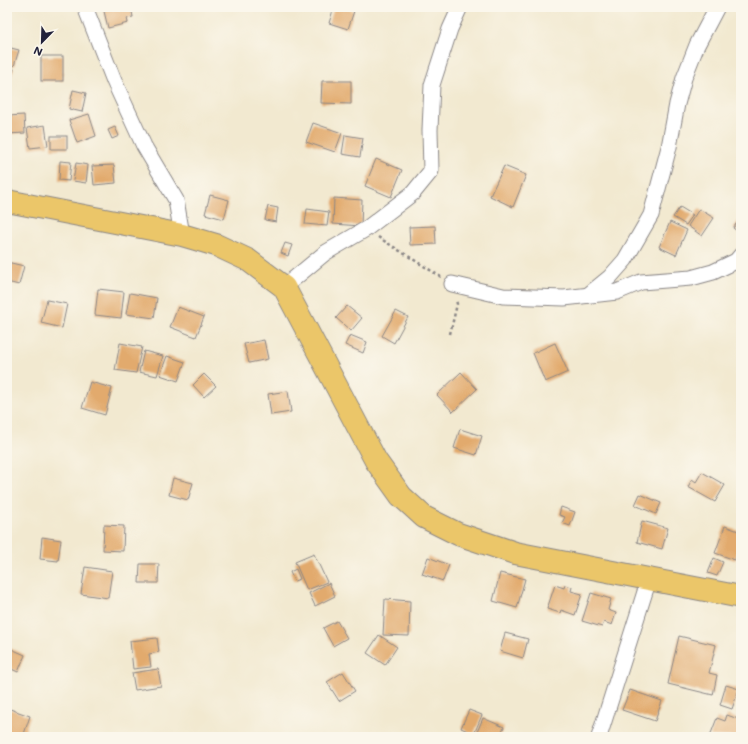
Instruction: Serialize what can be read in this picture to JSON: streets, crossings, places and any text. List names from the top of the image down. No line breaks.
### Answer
{"north":"bottom left"}
